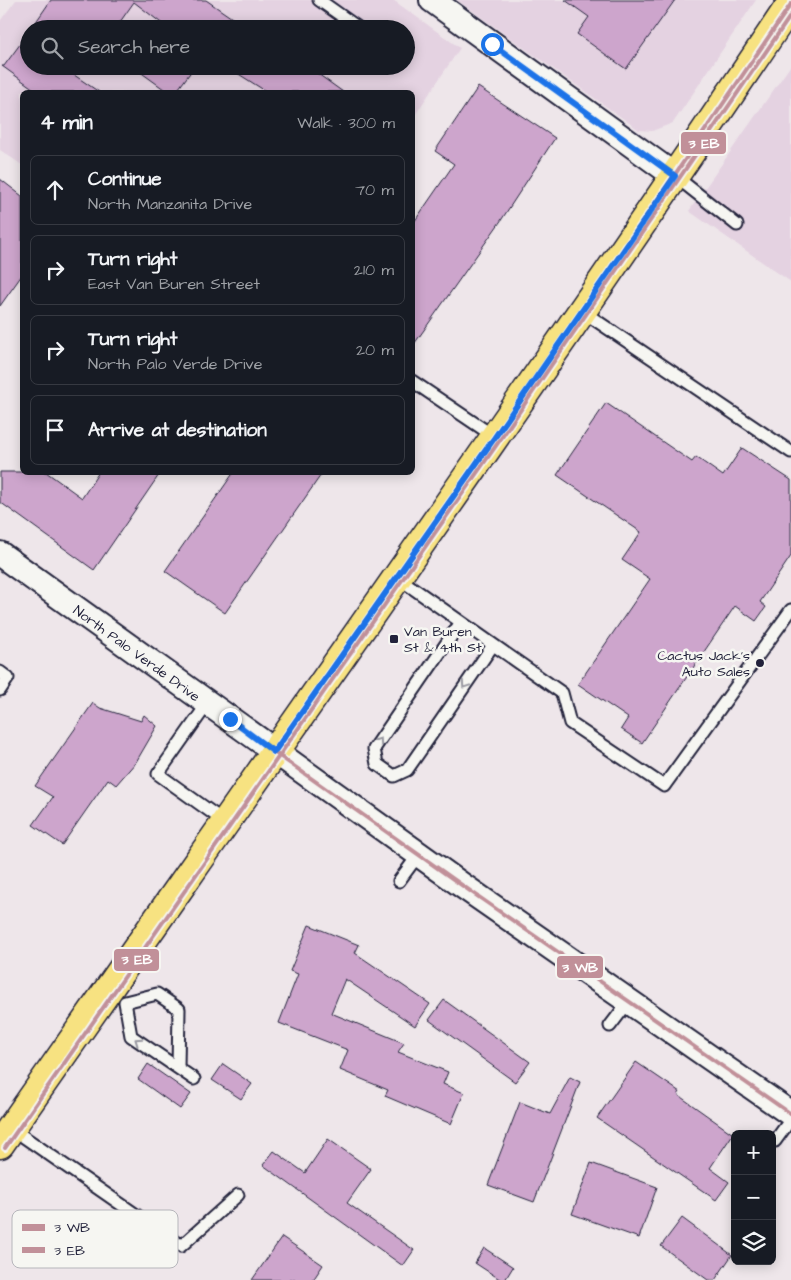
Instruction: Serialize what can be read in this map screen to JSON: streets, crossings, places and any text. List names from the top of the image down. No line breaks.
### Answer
{"streets":{"street":["North Palo Verde Drive"]},"places":{"transit":["Van Buren St & 4th St"],"other":["Cactus Jack's Auto Sales"]},"legend":["3 WB","3 EB"],"page":{"search":"Search here","heading":["4 min","Walk · 300 m"],"list":[["Continue","North Manzanita Drive","70 m"],["Turn right","East Van Buren Street","210 m"],["Turn right","North Palo Verde Drive","20 m"],"Arrive at destination"],"map_buttons":["+","−"]}}
